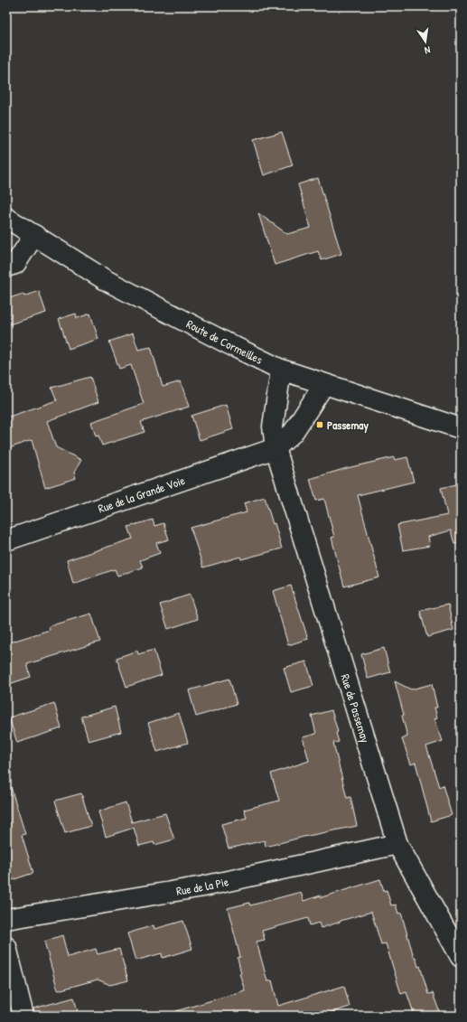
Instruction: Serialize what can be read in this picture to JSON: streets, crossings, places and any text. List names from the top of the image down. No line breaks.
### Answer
{"streets":{"street":["Route de Cormeilles","Rue de la Grande Voie","Rue de Passemay","Rue de la Pie"]},"crossings":[["Route de Cormeilles","Rue de la Grande Voie"],["Rue de la Grande Voie","Rue de Passemay"],["Rue de Passemay","Rue de la Pie"]],"places":{"transit":["Passemay"]},"north":"bottom"}
